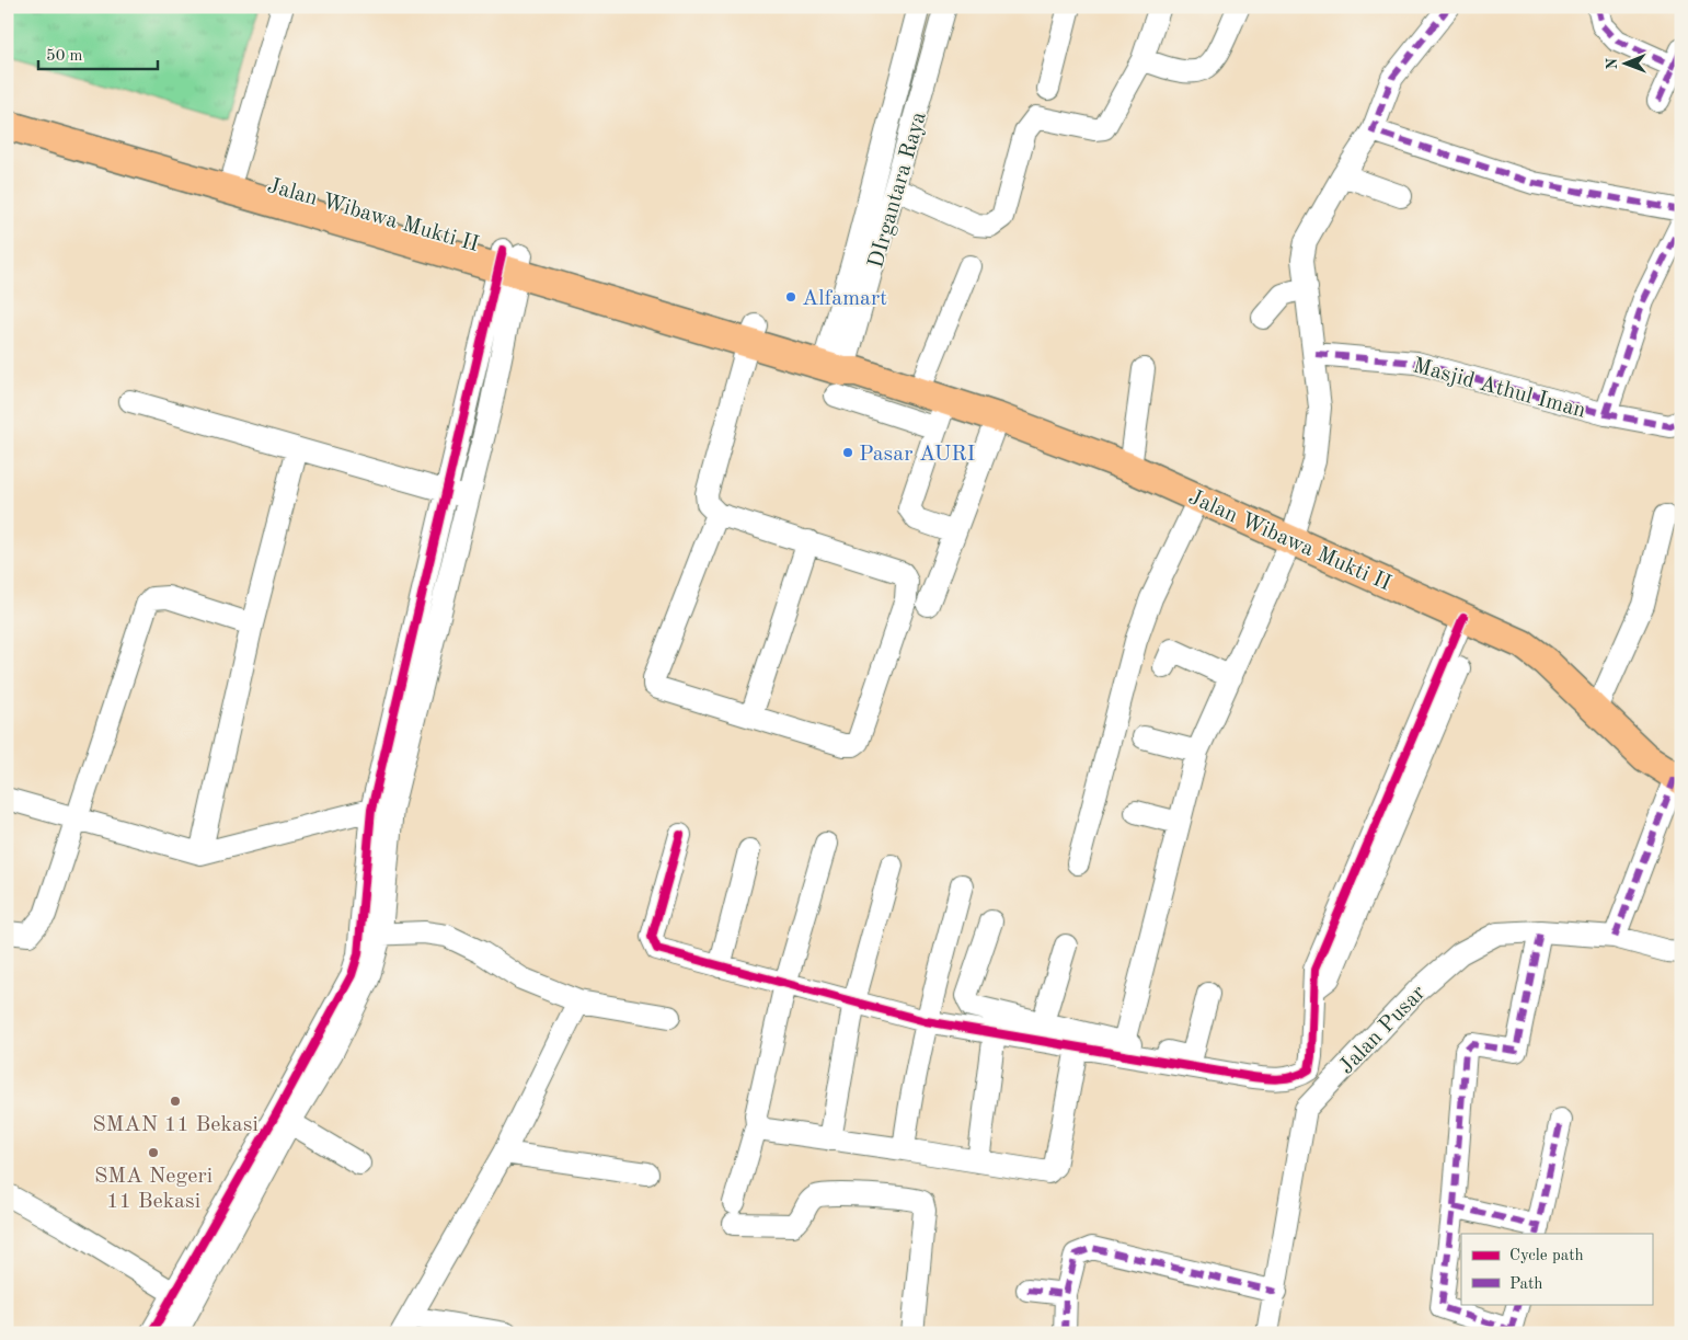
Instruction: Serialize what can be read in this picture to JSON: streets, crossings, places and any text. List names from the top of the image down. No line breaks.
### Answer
{"streets":{"main road":["Jalan Wibawa Mukti II"],"street":["DIrgantara Raya","Masjid Athul Iman","Jalan Pusar"]},"crossings":[["DIrgantara Raya","Jalan Wibawa Mukti II"]],"places":["Alfamart","Pasar AURI","SMAN 11 Bekasi","SMA Negeri 11 Bekasi"],"legend":["Cycle path","Path"],"scale_bar":"50 m","north":"left"}
